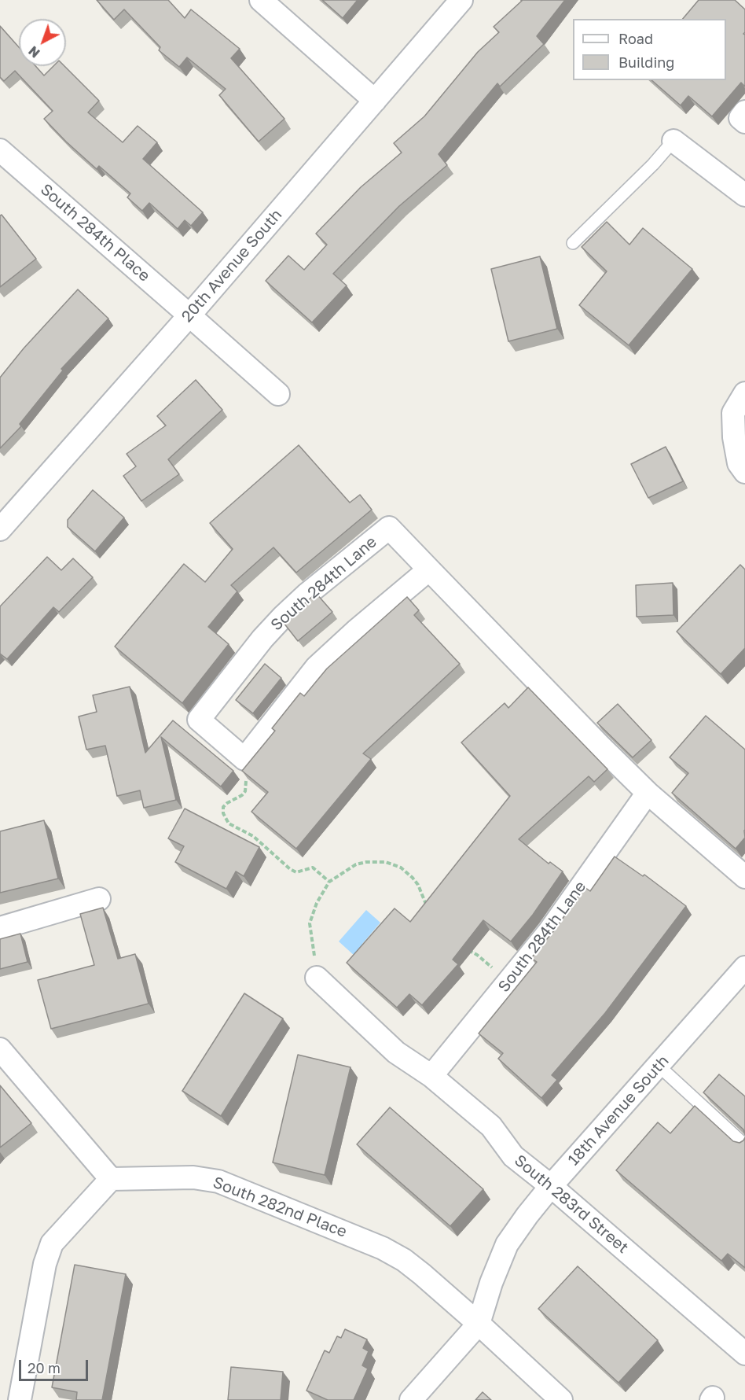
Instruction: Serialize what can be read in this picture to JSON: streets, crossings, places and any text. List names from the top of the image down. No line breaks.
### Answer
{"streets":{"street":["South 284th Place","20th Avenue South","South 284th Lane","18th Avenue South","South 283rd Street","South 282nd Place"]},"crossings":[["South 284th Place","20th Avenue South"],["South 284th Lane","South 283rd Street"],["18th Avenue South","South 283rd Street"],["18th Avenue South","South 282nd Place"]],"legend":["Road","Building"],"scale_bar":"20 m","north":"bottom left"}
